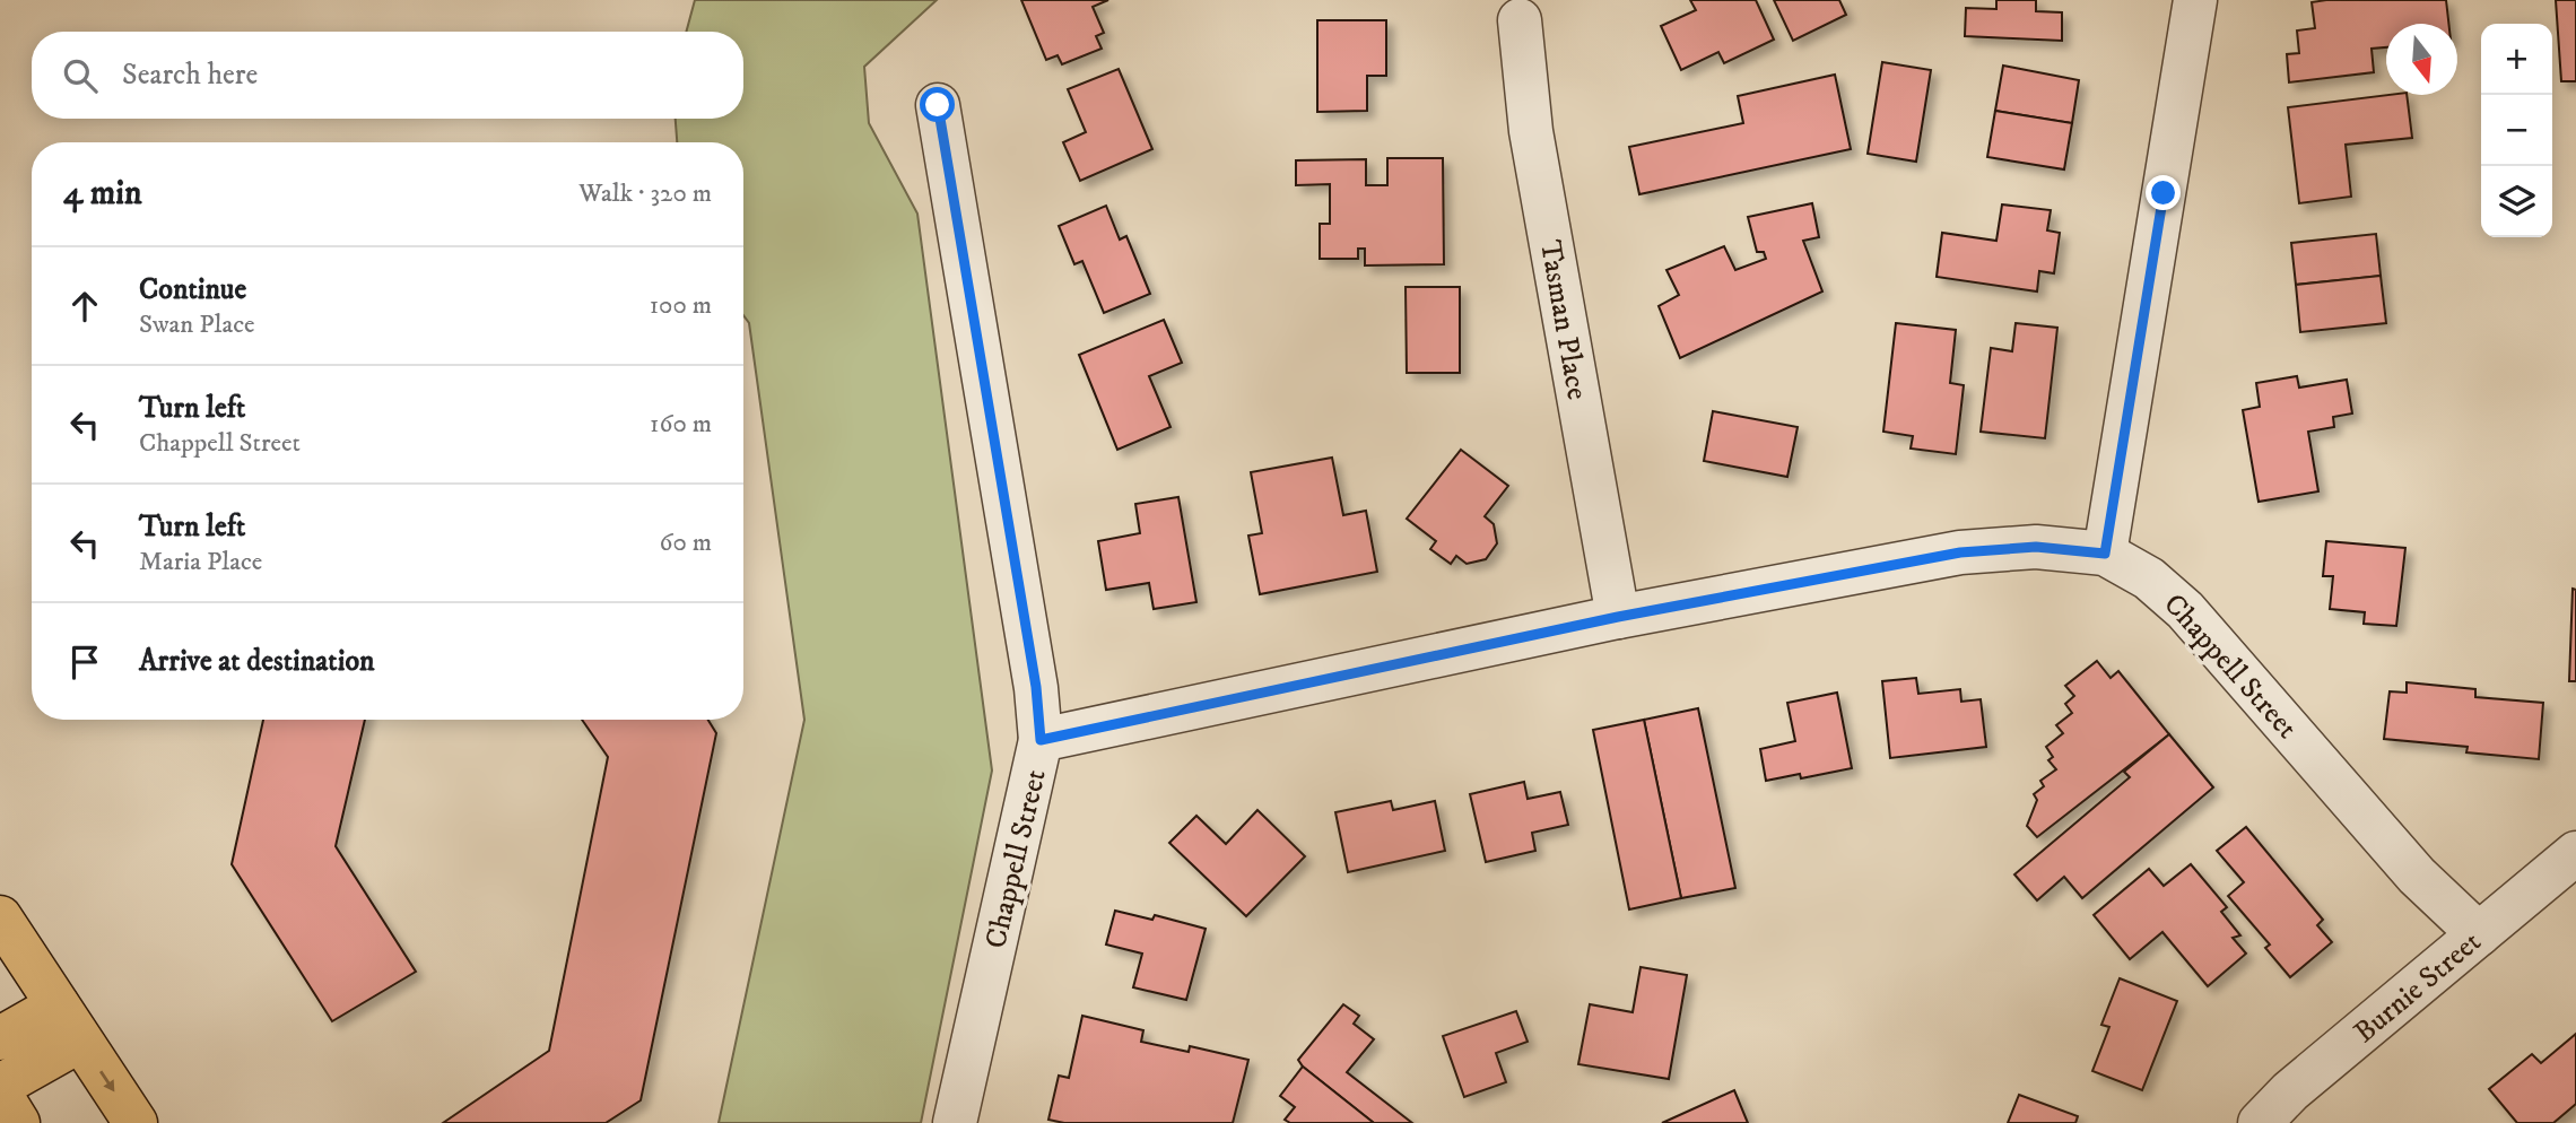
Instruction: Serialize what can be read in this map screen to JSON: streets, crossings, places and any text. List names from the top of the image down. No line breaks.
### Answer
{"streets":{"street":["Tasman Place","Chappell Street","Burnie Street"]},"crossings":[["Tasman Place","Chappell Street"],["Chappell Street","Burnie Street"]],"north":"bottom","page":{"map_buttons":["+","−"],"search":"Search here","heading":["4 min","Walk · 320 m"],"list":[["Continue","Swan Place","100 m"],["Turn left","Chappell Street","160 m"],["Turn left","Maria Place","60 m"],"Arrive at destination"]}}
